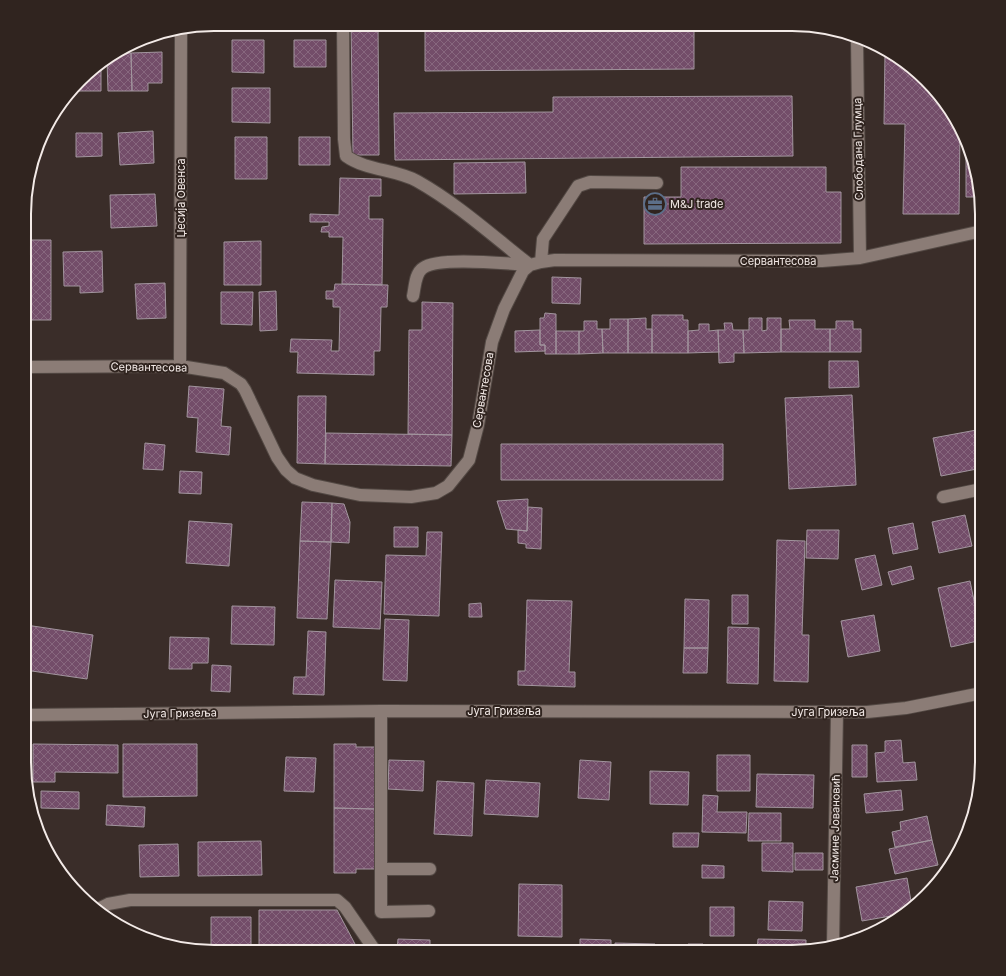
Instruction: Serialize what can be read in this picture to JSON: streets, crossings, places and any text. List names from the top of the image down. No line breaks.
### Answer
{"streets":{"street":["Слободана Глумца","Џесија Овенса","Сервантесова","Југа Гризеља","Јасмине Јовановић"]},"crossings":[["Слободана Глумца","Сервантесова"],["Џесија Овенса","Сервантесова"],["Југа Гризеља","Јасмине Јовановић"]],"places":{"office":["M&J trade"]}}
